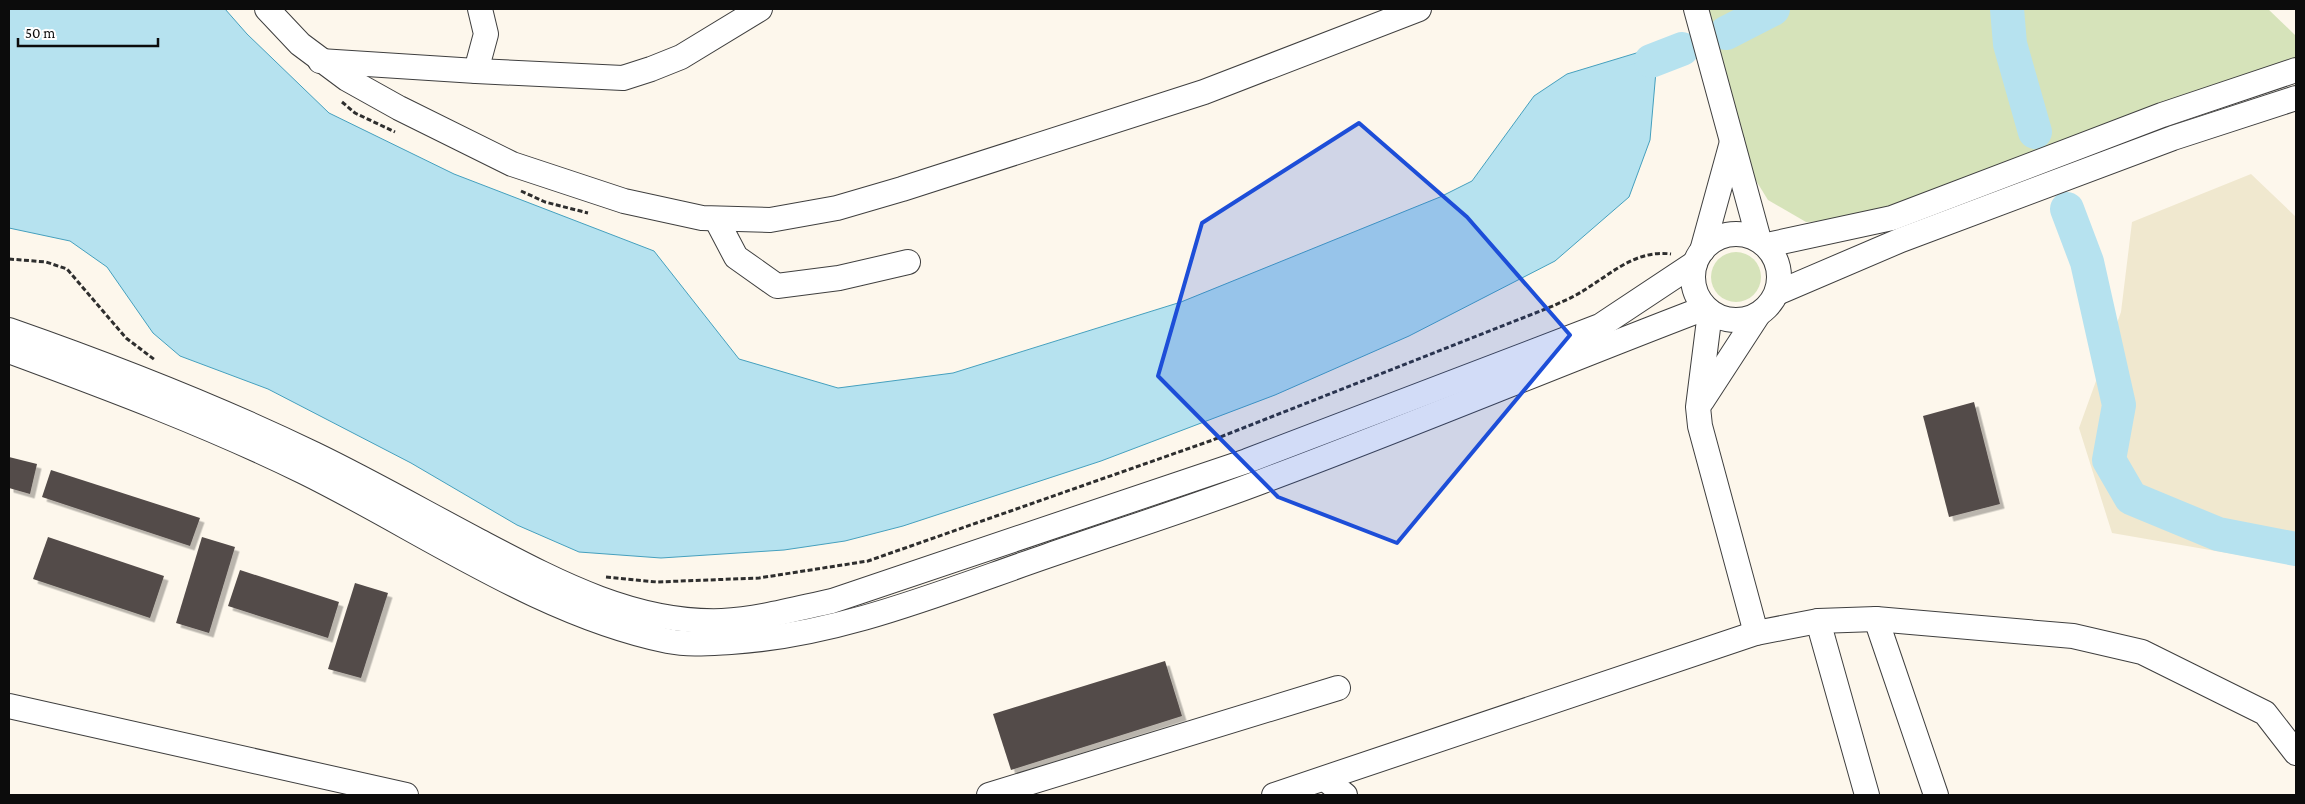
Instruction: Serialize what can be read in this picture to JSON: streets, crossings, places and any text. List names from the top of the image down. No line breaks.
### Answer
{"scale_bar":"50 m"}
